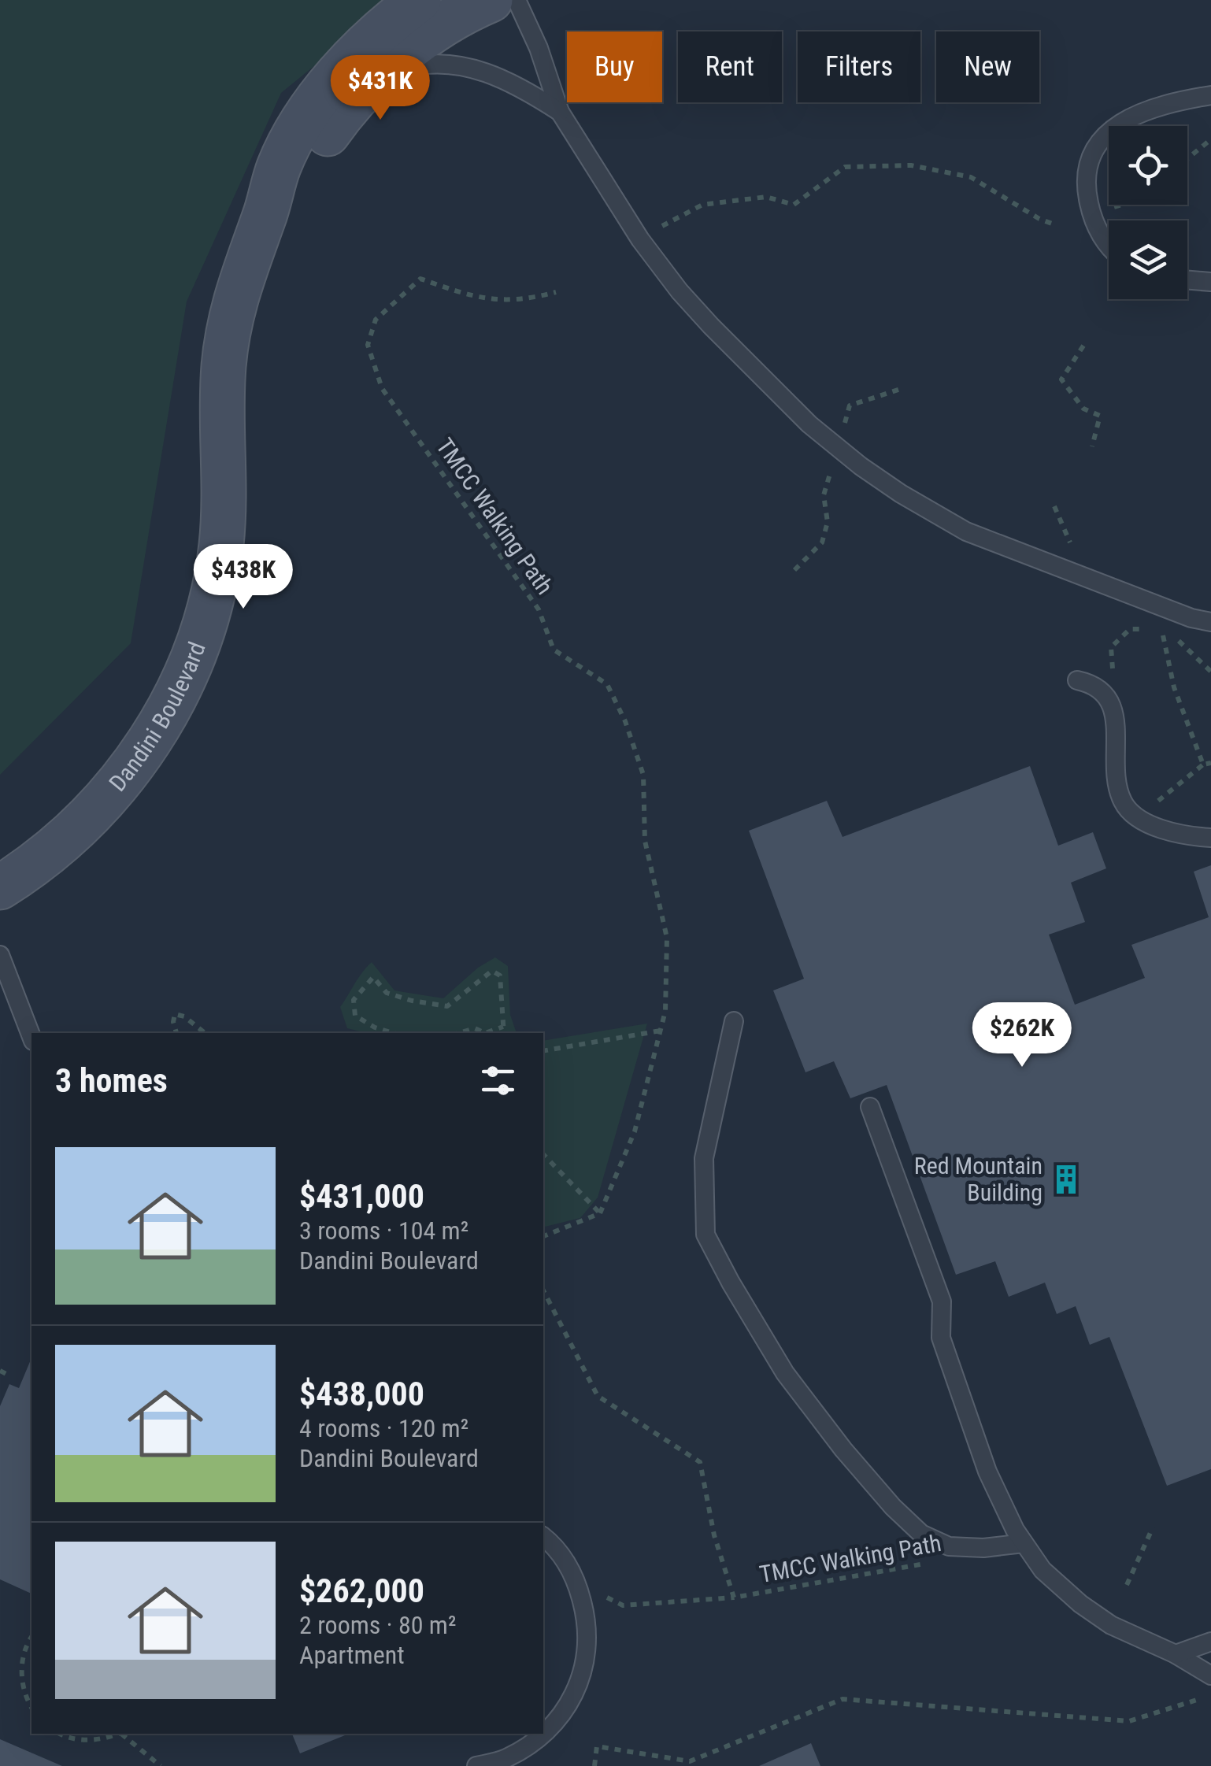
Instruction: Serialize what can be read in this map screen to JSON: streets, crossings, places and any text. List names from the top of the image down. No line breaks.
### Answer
{"streets":{"main road":["Dandini Boulevard"],"path":["TMCC Walking Path"]},"places":{"building":["Red Mountain Building"]},"page":{"chip":["Buy","Rent","Filters","New"],"price":["$431K","$438K","$262K"],"heading":"3 homes","list":[{"name":"$431,000","note":"3 rooms · 104 m² · Dandini Boulevard"},{"name":"$438,000","note":"4 rooms · 120 m² · Dandini Boulevard"},{"name":"$262,000","note":"2 rooms · 80 m² · Apartment"}]}}
